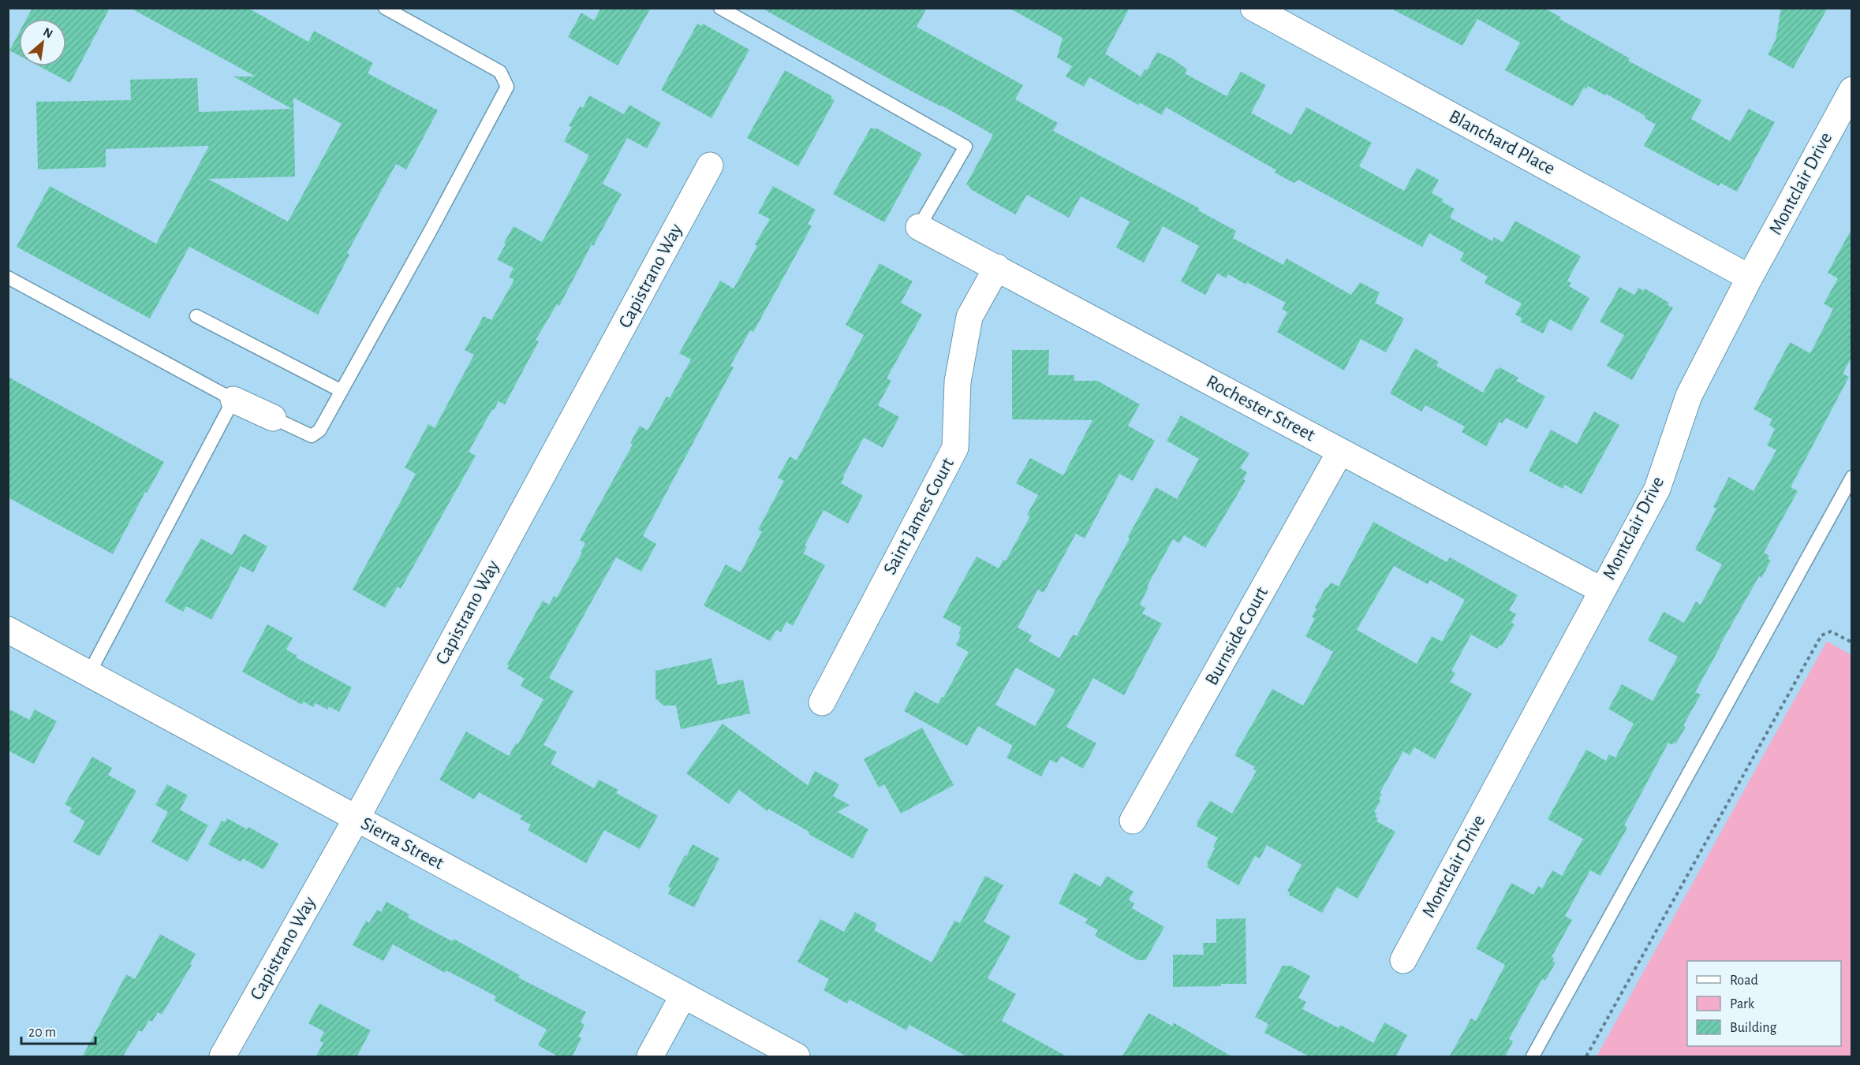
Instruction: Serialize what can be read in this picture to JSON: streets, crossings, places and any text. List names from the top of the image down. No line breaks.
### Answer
{"streets":{"street":["Blanchard Place","Montclair Drive","Capistrano Way","Rochester Street","Saint James Court","Burnside Court","Sierra Street"]},"crossings":[["Blanchard Place","Montclair Drive"],["Montclair Drive","Rochester Street"],["Capistrano Way","Sierra Street"],["Rochester Street","Saint James Court"],["Rochester Street","Burnside Court"]],"legend":["Road","Park","Building"],"scale_bar":"20 m","north":"top right"}
